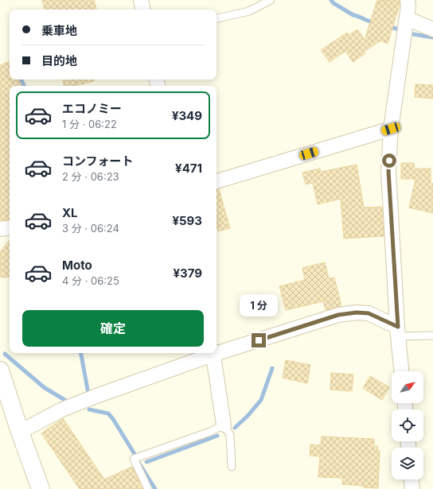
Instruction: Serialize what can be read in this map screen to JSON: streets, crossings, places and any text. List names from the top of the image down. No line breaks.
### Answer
{"north":"top right","page":{"banner":["乗車地","目的地"],"list":[{"name":"エコノミー","note":"1 分 · 06:22","value":"¥349"},{"name":"コンフォート","note":"2 分 · 06:23","value":"¥471"},{"name":"XL","note":"3 分 · 06:24","value":"¥593"},{"name":"Moto","note":"4 分 · 06:25","value":"¥379"}],"bubble":"1 分","buttons":"確定"}}
